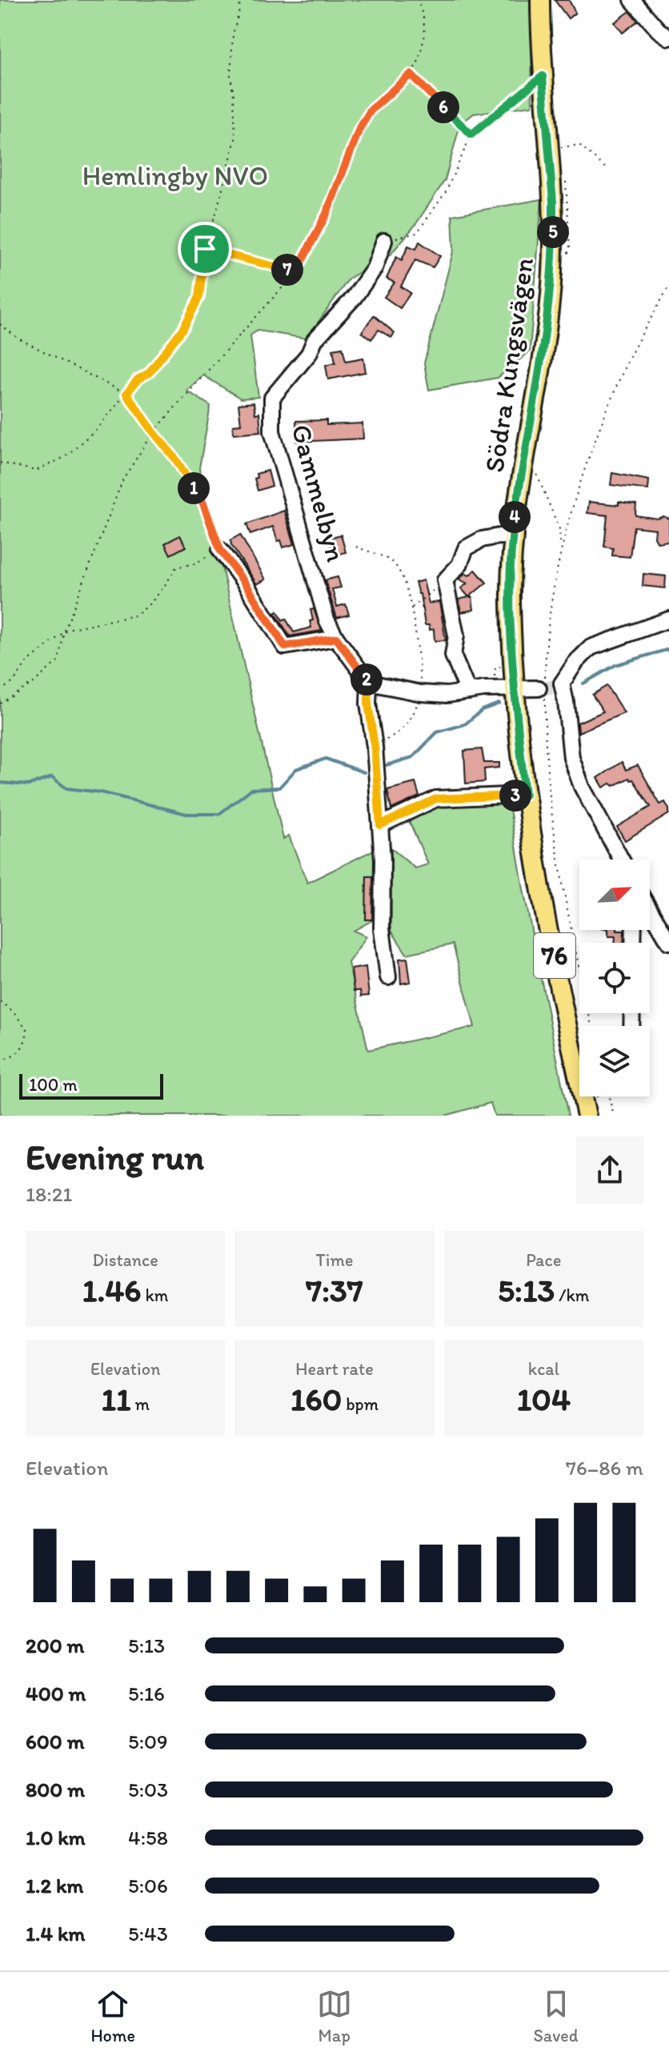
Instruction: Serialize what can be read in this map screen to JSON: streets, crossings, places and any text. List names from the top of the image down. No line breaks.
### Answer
{"streets":{"main road":["Södra Kungsvägen","76"],"street":["Gammelbyn"]},"parks":["Hemlingby NVO"],"scale_bar":"100 m","north":"top right","page":{"pins":["6","5","7","1","4","2","3"],"scale":"100 m","heading":["Evening run","18:21"],"stats":[["Distance","1.46 km"],["Time","7:37"],["Pace","5:13 /km"],["Elevation","11 m"],["Heart rate","160 bpm"],["kcal","104"]],"chart":["Elevation","76–86 m"],"list":[{"name":"200 m","note":"5:13"},{"name":"400 m","note":"5:16"},{"name":"600 m","note":"5:09"},{"name":"800 m","note":"5:03"},{"name":"1.0 km","note":"4:58"},{"name":"1.2 km","note":"5:06"},{"name":"1.4 km","note":"5:43"}],"tabs":["Home","Map","Saved"]}}
